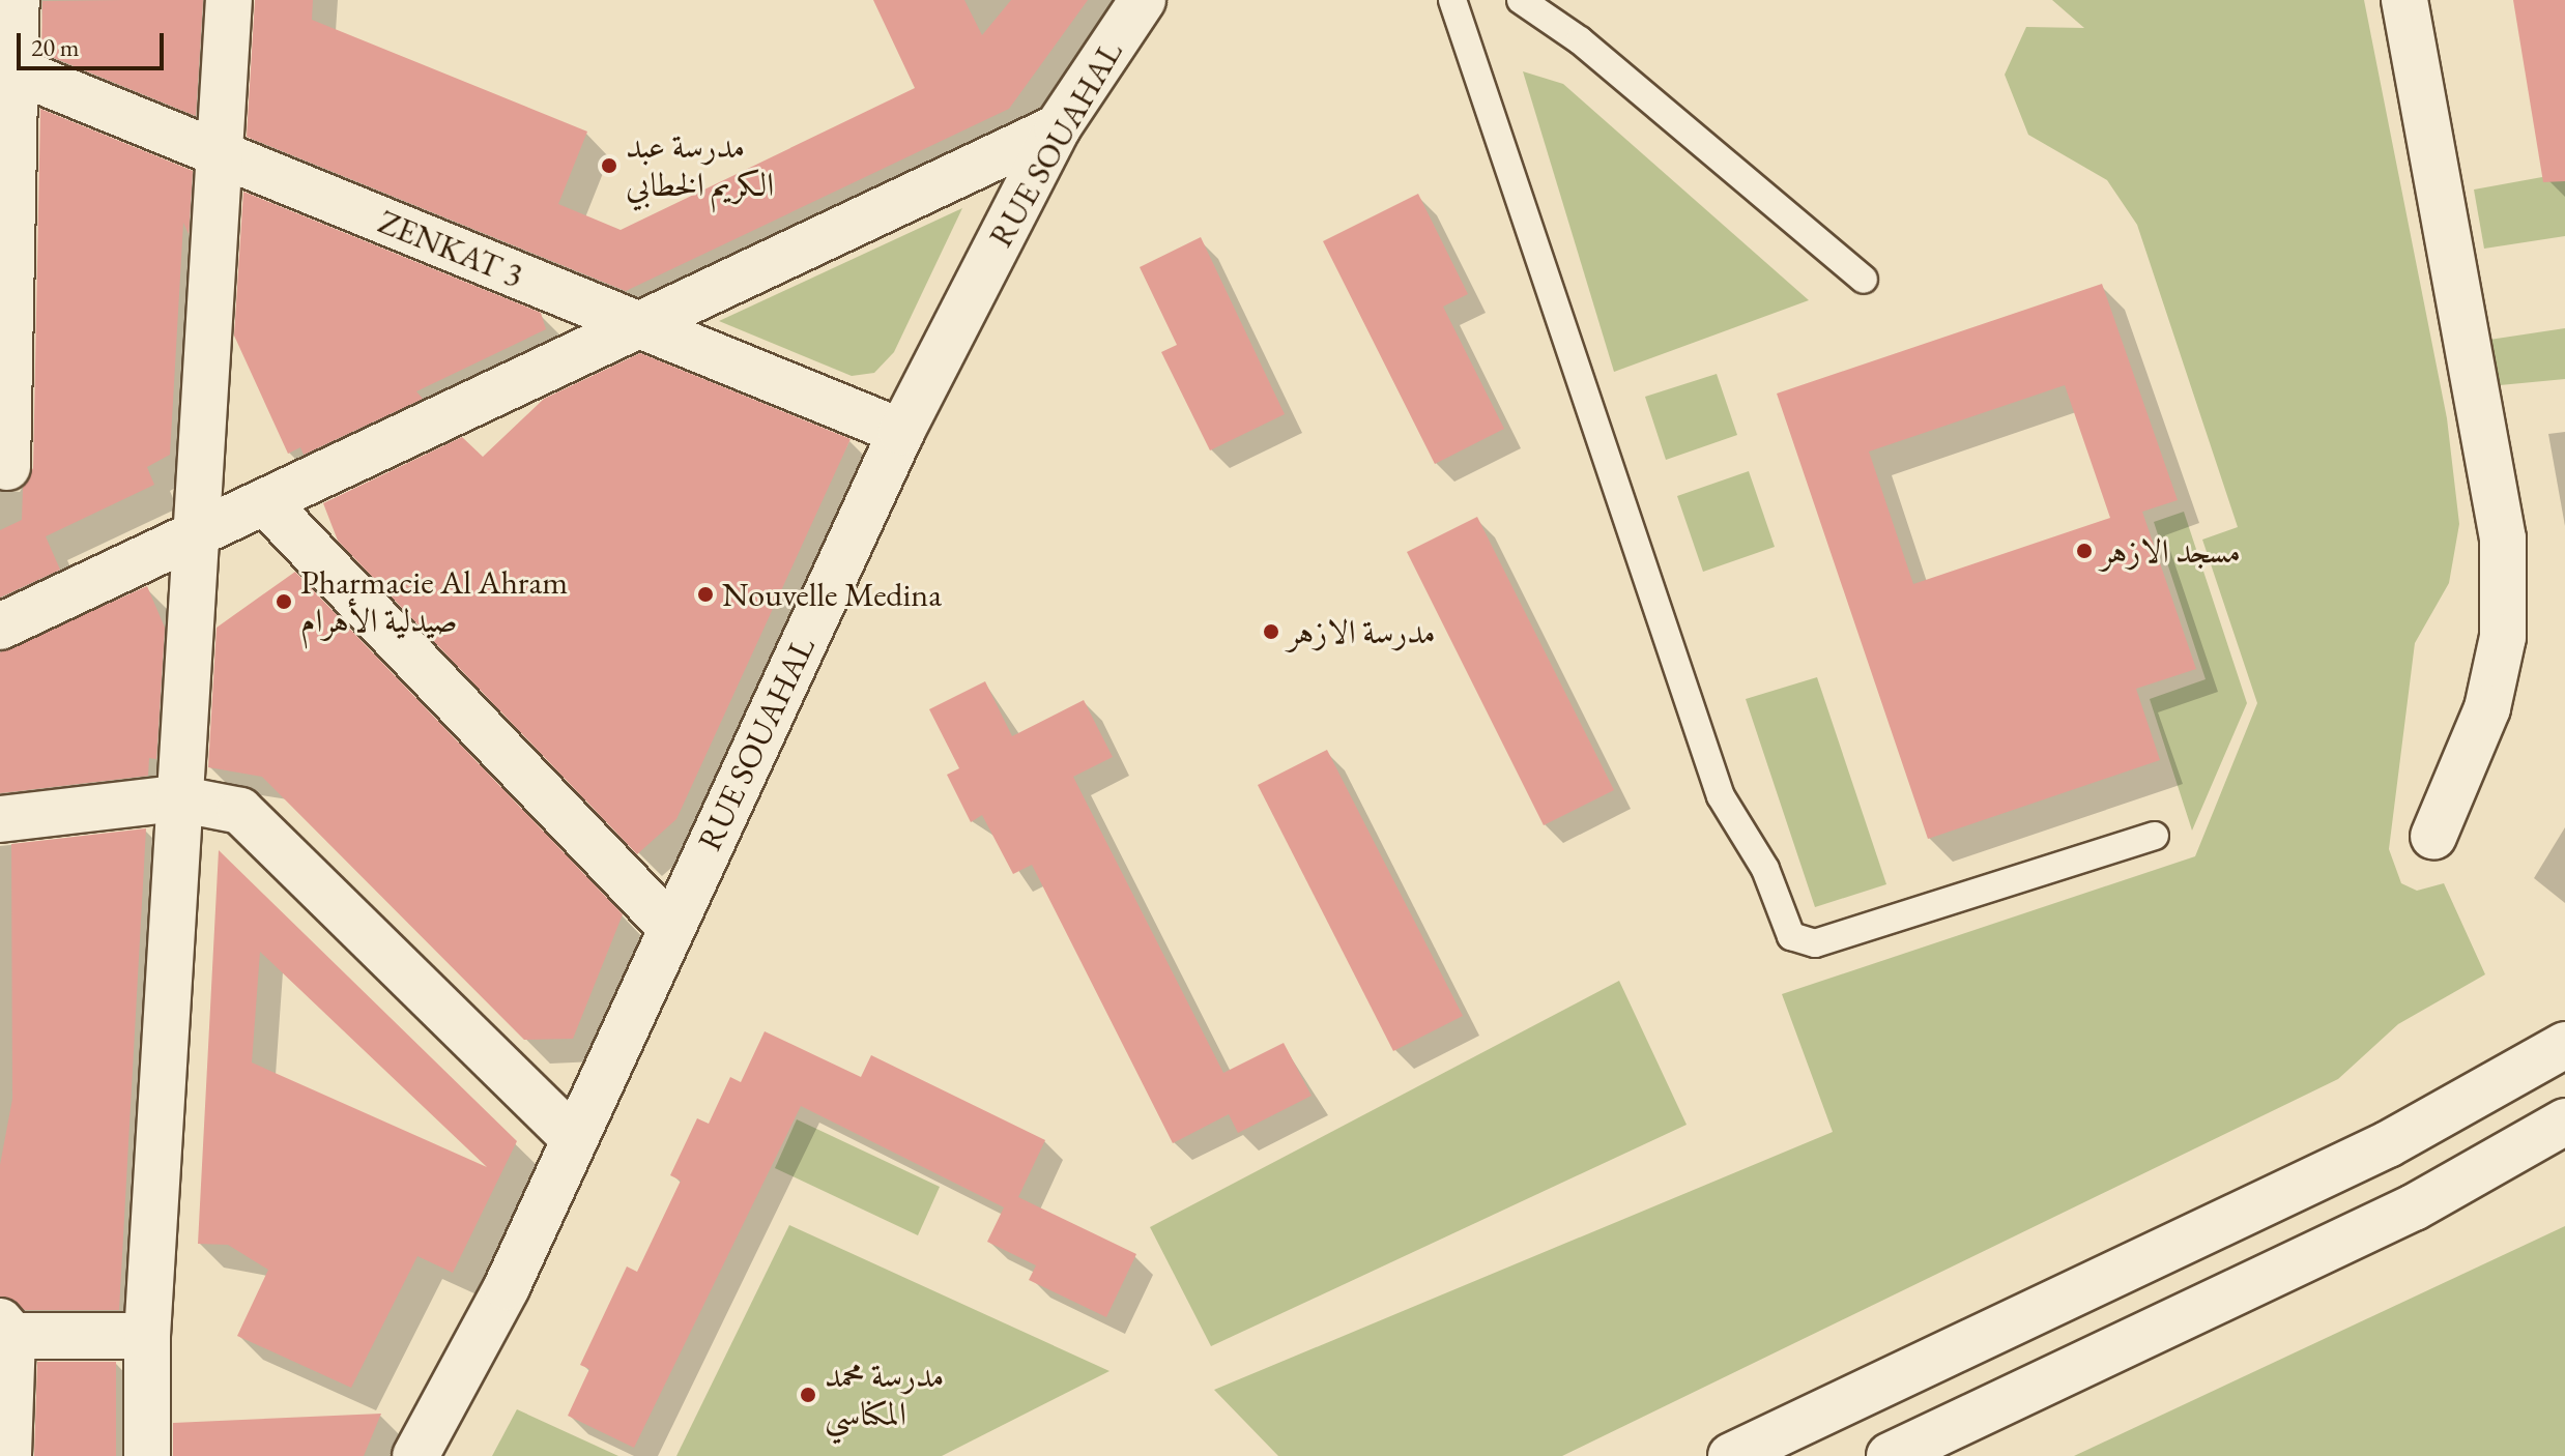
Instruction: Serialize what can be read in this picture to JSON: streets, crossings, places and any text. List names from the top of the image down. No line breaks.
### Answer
{"streets":{"street":["RUE SOUAHAL","ZENKAT 3"]},"crossings":[["RUE SOUAHAL","ZENKAT 3"]],"places":["مدرسة عبد الكريم الخطابي","مسجد الازهر","Nouvelle Medina","Pharmacie Al Ahram صيدلية الأهرام","مدرسة الازهر","مدرسة محمد المكناسي"],"scale_bar":"20 m"}
